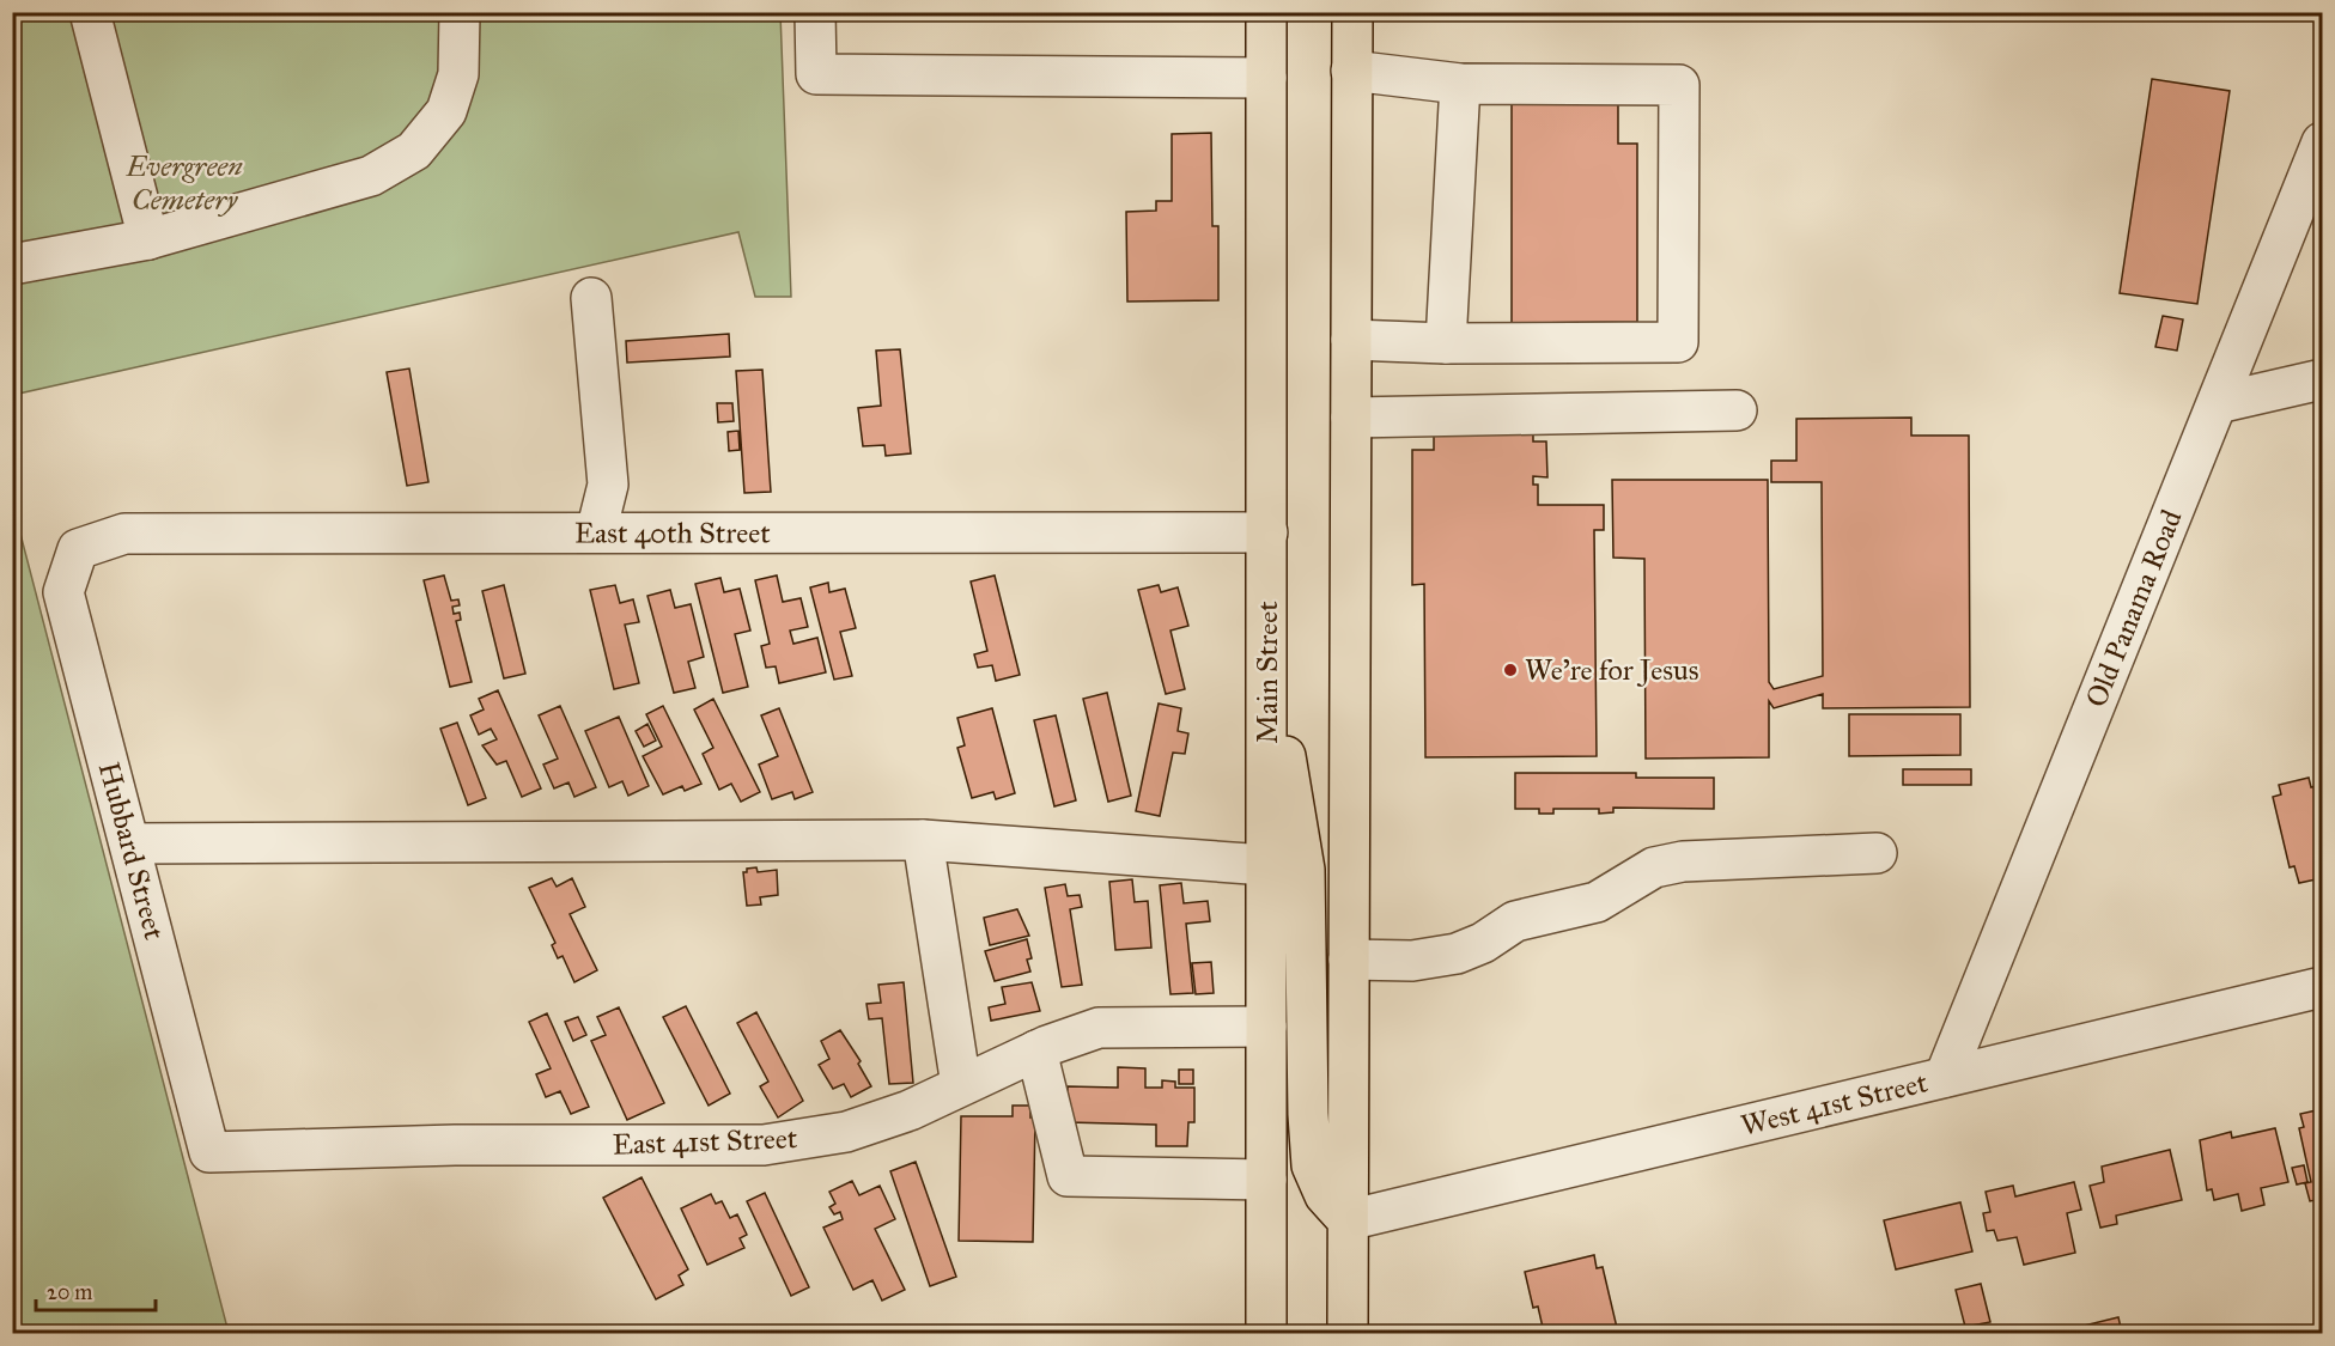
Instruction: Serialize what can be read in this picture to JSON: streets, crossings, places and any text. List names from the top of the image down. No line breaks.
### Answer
{"streets":{"main road":["Main Street"],"street":["East 40th Street","Old Panama Road","Hubbard Street","West 41st Street","East 41st Street"]},"crossings":[["East 40th Street","Main Street"],["East 40th Street","Hubbard Street"],["Old Panama Road","West 41st Street"],["Main Street","East 41st Street"],["Hubbard Street","East 41st Street"]],"parks":["Evergreen Cemetery"],"places":["We're for Jesus"],"scale_bar":"20 m"}
